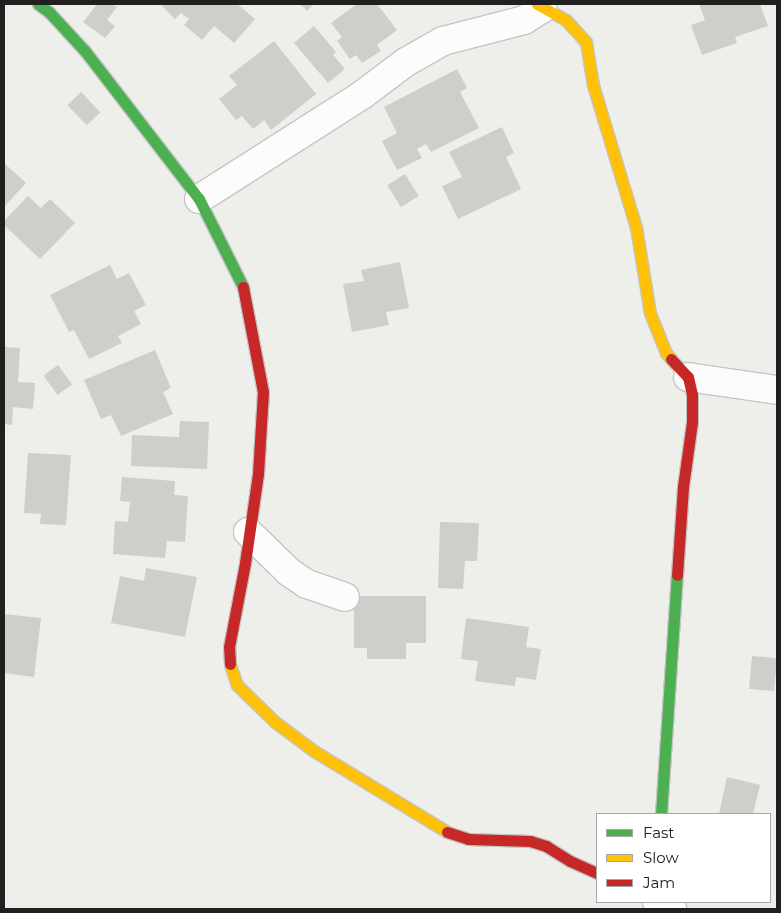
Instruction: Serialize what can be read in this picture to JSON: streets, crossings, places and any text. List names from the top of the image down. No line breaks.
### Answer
{"legend":["Fast","Slow","Jam"]}
